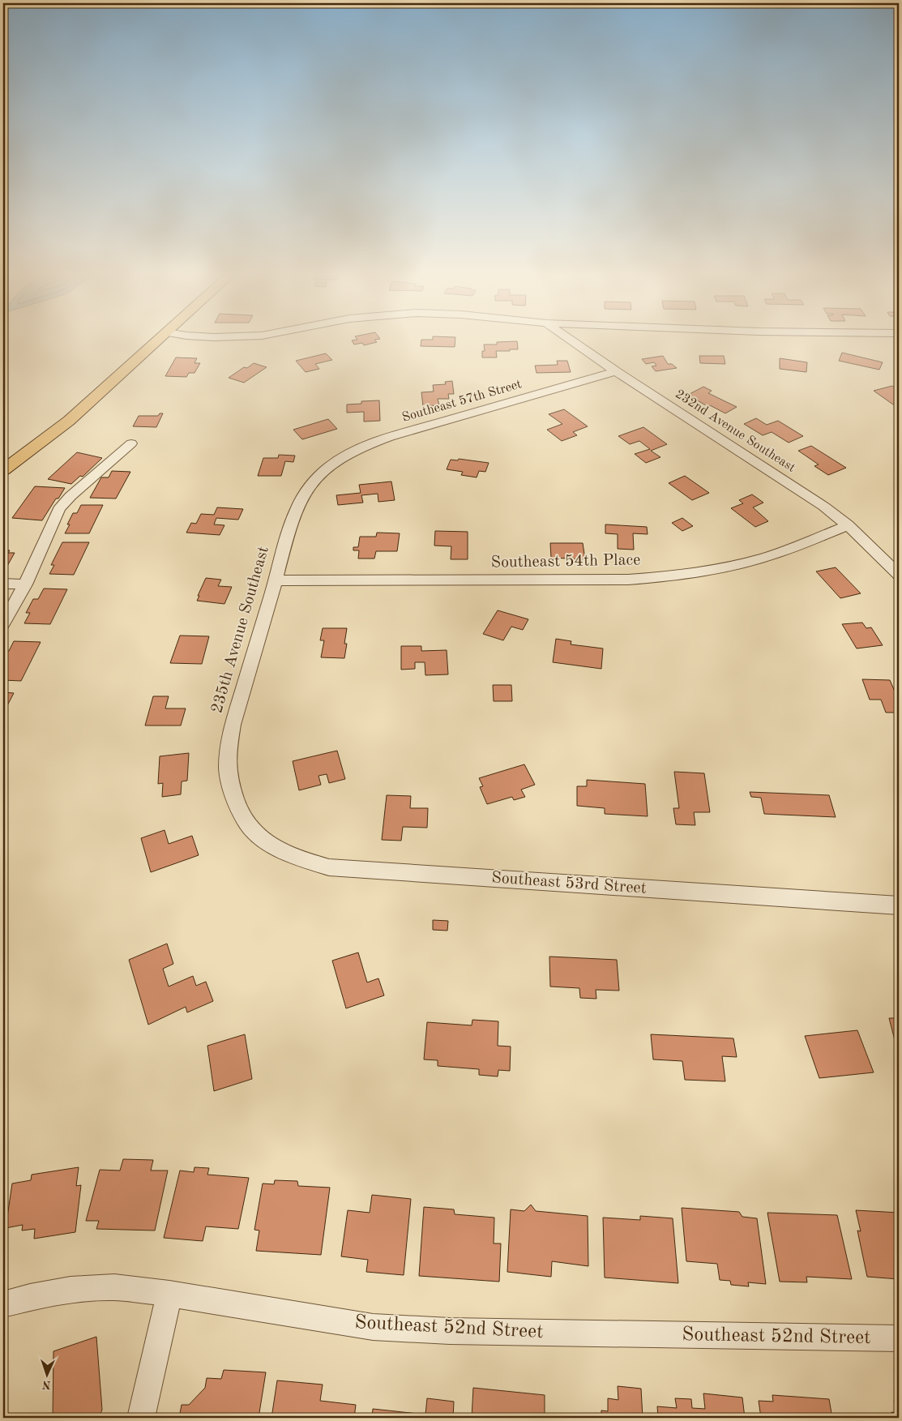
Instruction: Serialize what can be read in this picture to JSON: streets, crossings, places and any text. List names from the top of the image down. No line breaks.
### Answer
{"streets":{"street":["Southeast 57th Street","232nd Avenue Southeast","Southeast 54th Place","235th Avenue Southeast","Southeast 53rd Street","Southeast 52nd Street"]},"crossings":[["Southeast 57th Street","232nd Avenue Southeast"],["Southeast 57th Street","235th Avenue Southeast"],["232nd Avenue Southeast","Southeast 54th Place"],["Southeast 54th Place","235th Avenue Southeast"],["235th Avenue Southeast","Southeast 53rd Street"]],"north":"bottom"}
